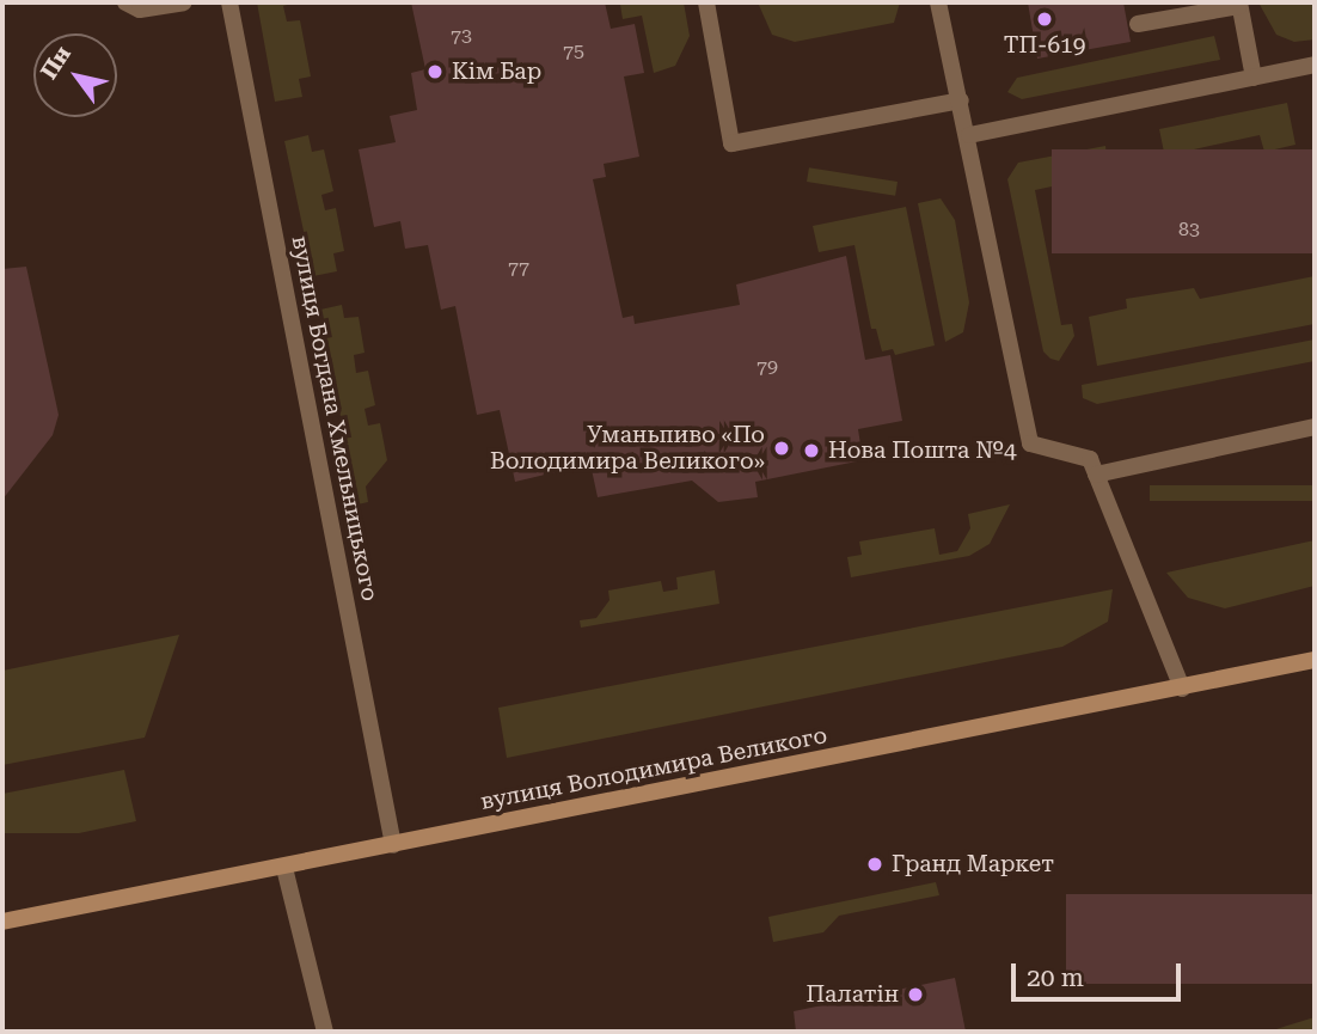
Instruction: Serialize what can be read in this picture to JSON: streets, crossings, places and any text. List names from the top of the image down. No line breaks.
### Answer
{"streets":{"main road":["вулиця Володимира Великого"],"street":["вулиця Богдана Хмельницького"]},"crossings":[["вулиця Богдана Хмельницького","вулиця Володимира Великого"]],"places":["ТП-619","Кім Бар","Уманьпиво «По Володимира Великого»","Нова Пошта №4","Гранд Маркет","Палатін"],"house_numbers":["73","75","83","77","79"],"scale_bar":"20 m","north":"top left"}
